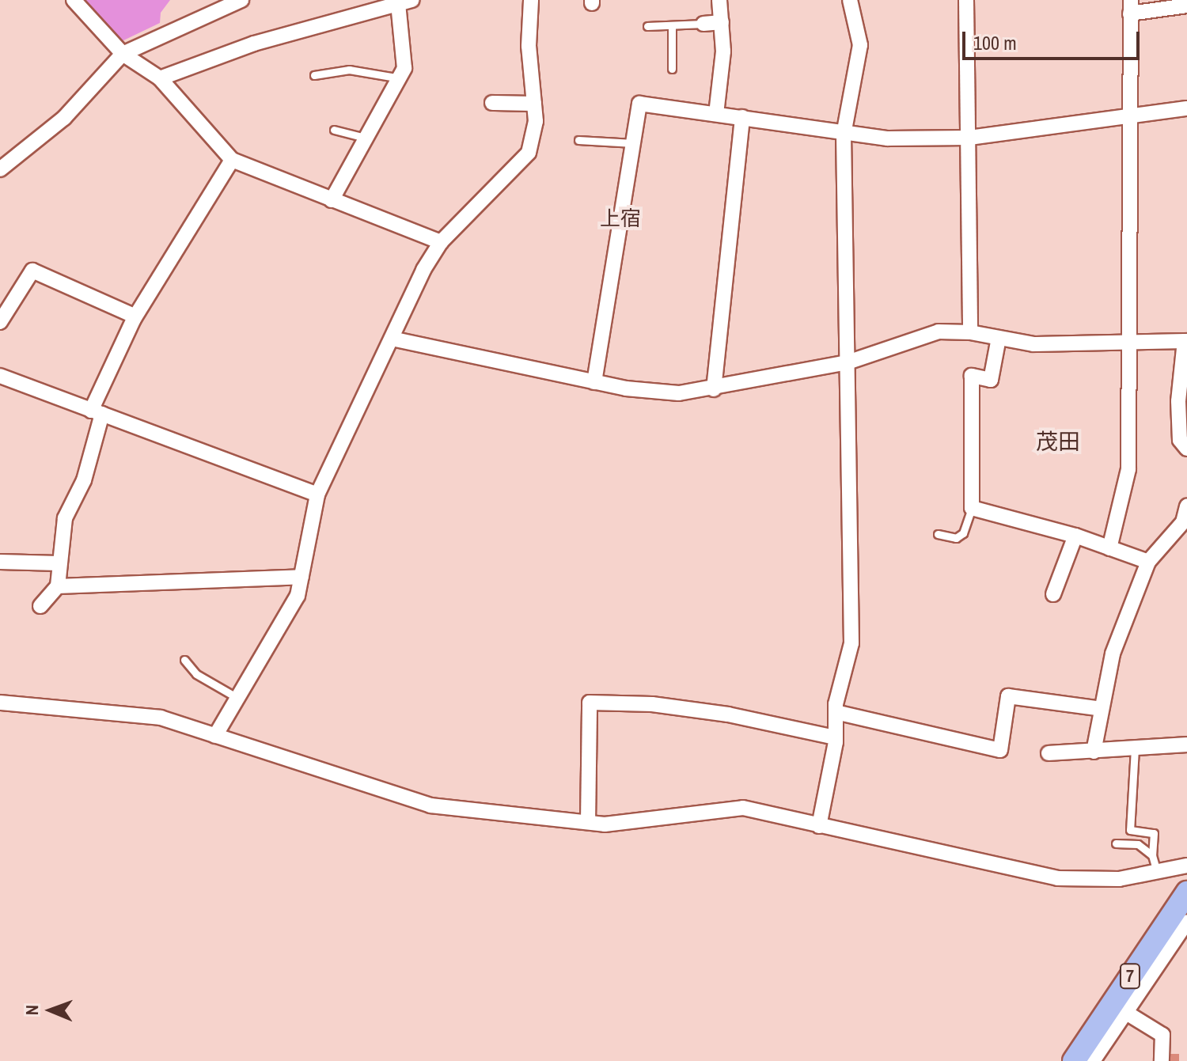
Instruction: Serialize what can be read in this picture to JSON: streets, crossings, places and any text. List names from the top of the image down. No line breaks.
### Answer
{"streets":{"main road":["7"]},"districts":["上宿","茂田"],"scale_bar":"100 m","north":"left"}
